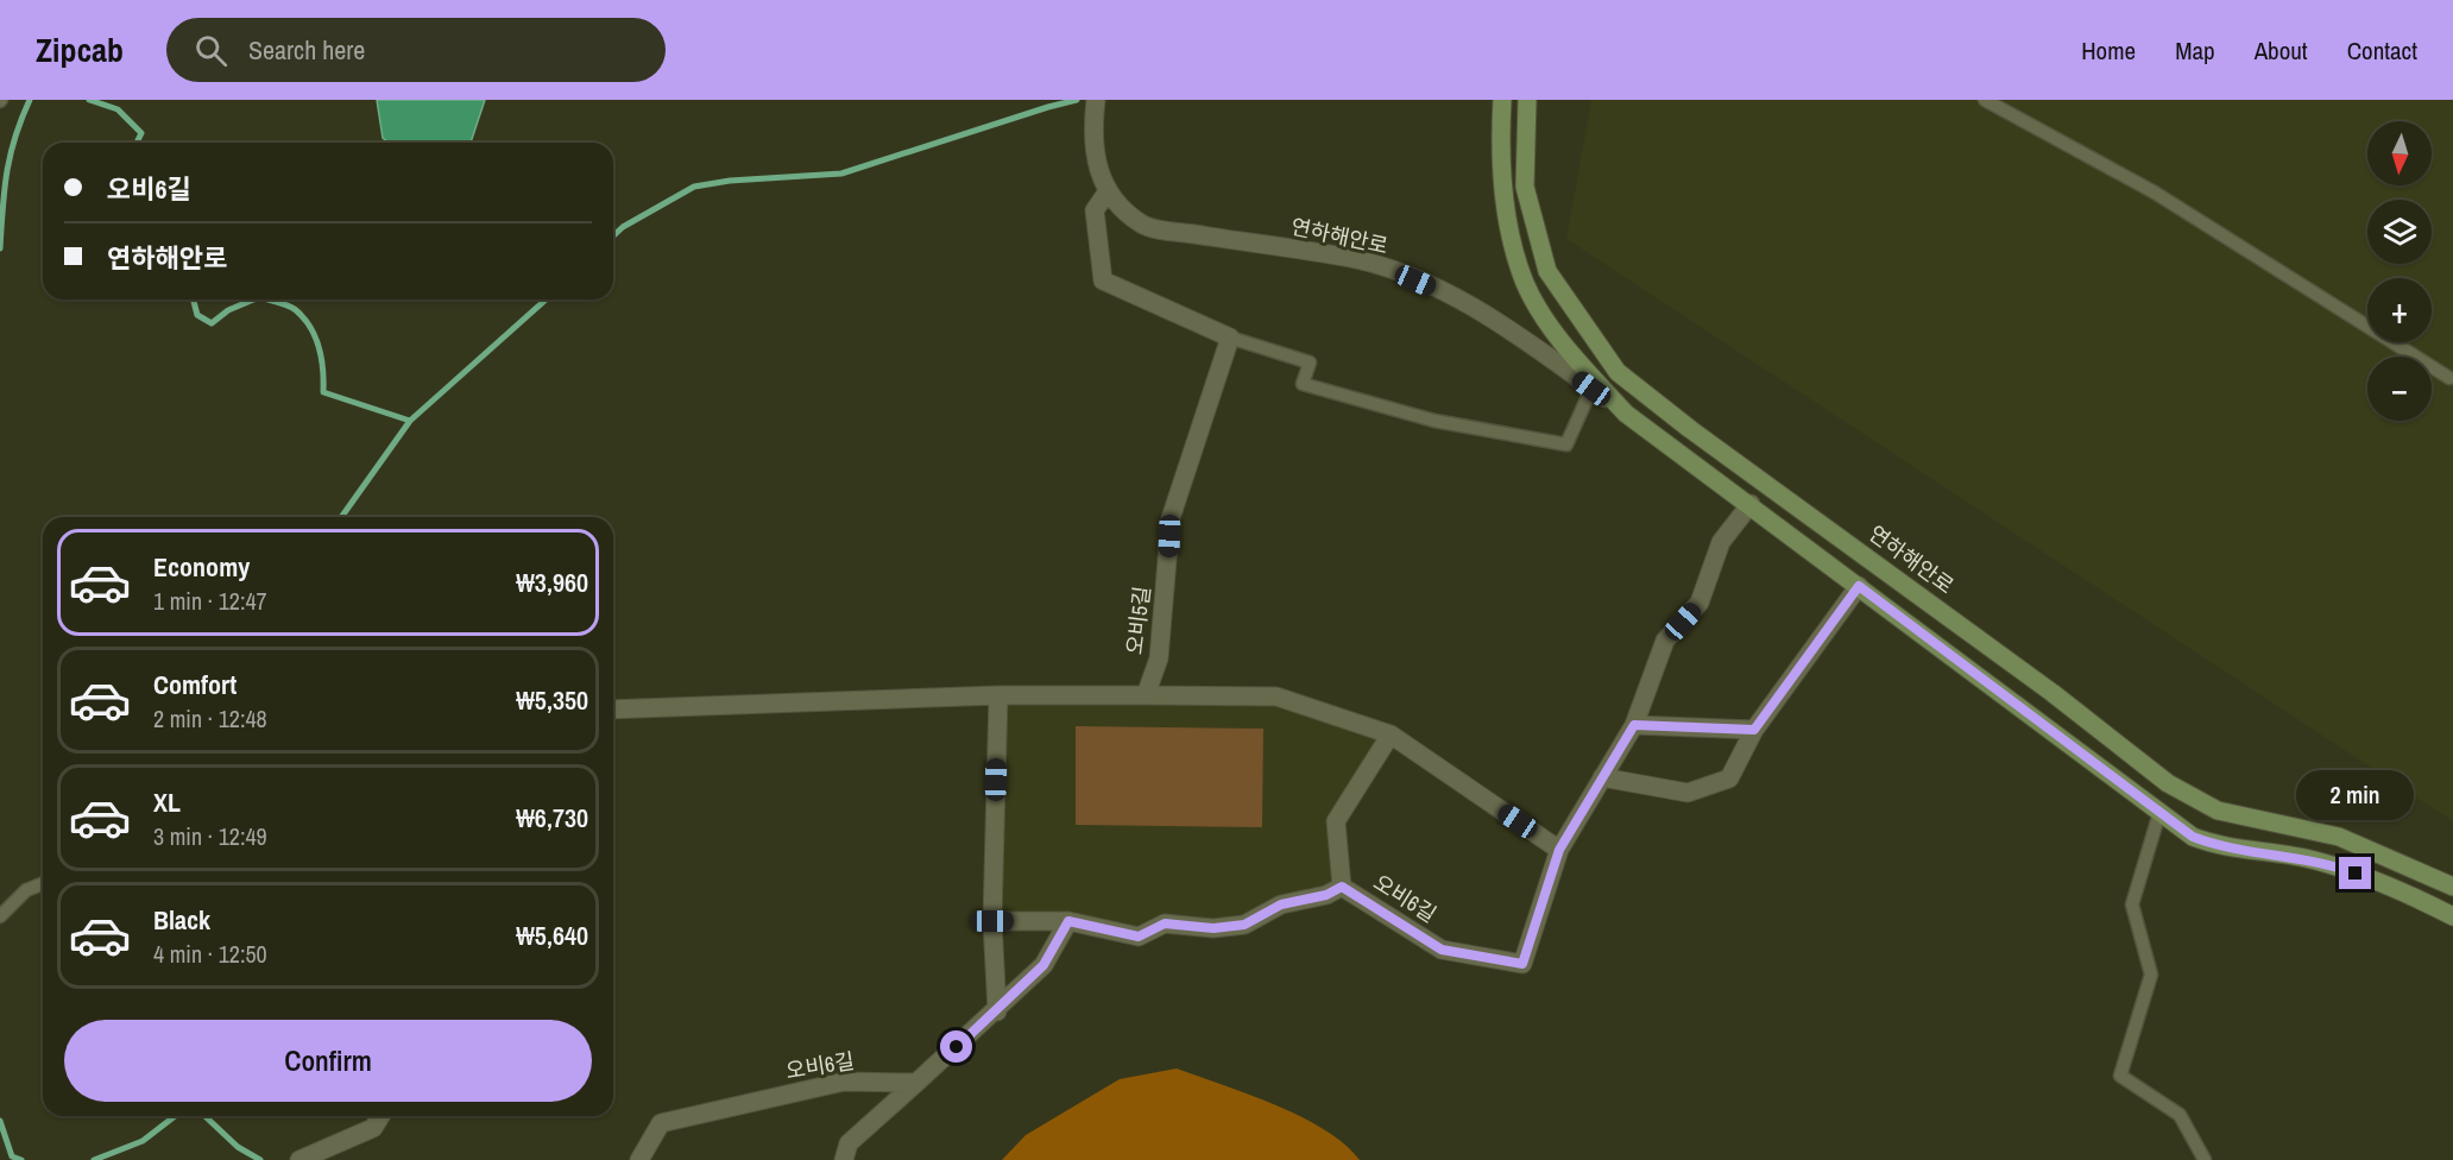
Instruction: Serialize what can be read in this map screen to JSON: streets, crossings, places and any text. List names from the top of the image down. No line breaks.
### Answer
{"streets":{"street":["연하해안로","오비5길","오비6길"]},"crossings":[["연하해안로","오비6길"]],"north":"bottom","page":{"header":"Zipcab","search":"Search here","nav":["Home","Map","About","Contact"],"map_buttons":["+","−"],"banner":["오비6길","연하해안로"],"list":[{"name":"Economy","note":"1 min · 12:47","value":"₩3,960"},{"name":"Comfort","note":"2 min · 12:48","value":"₩5,350"},{"name":"XL","note":"3 min · 12:49","value":"₩6,730"},{"name":"Black","note":"4 min · 12:50","value":"₩5,640"}],"bubble":"2 min","buttons":"Confirm"}}
